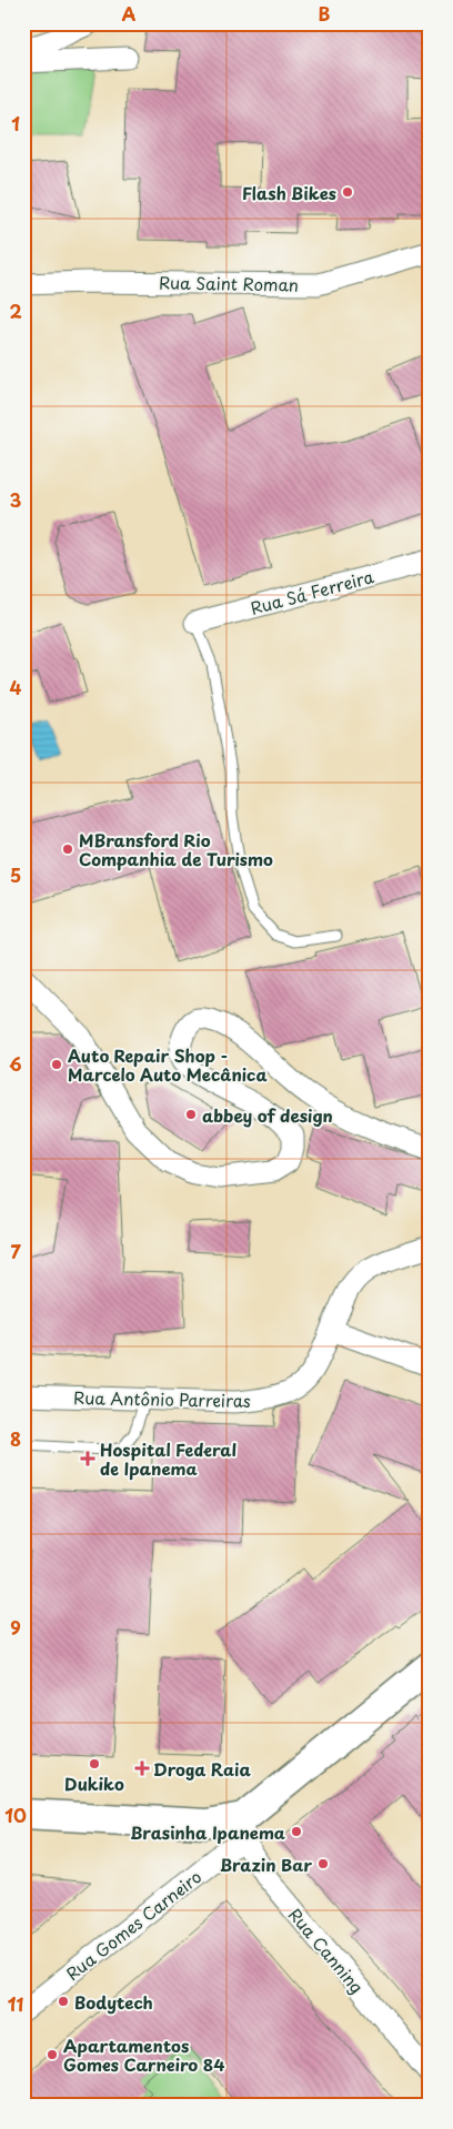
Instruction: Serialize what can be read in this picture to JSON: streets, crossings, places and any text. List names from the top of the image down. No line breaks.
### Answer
{"streets":{"main road":["Rua Gomes Carneiro"],"street":["Rua Saint Roman","Rua Sá Ferreira","Rua Antônio Parreiras","Rua Canning"]},"crossings":[["Rua Gomes Carneiro","Rua Canning"]],"places":{"other":["Flash Bikes","MBransford Rio Companhia de Turismo","Auto Repair Shop - Marcelo Auto Mecânica","abbey of design","Dukiko","Brasinha Ipanema","Brazin Bar","Bodytech","Apartamentos Gomes Carneiro 84"],"health":["Hospital Federal de Ipanema","Droga Raia"]},"grid":{"columns":["A","B"],"rows":["1","2","3","4","5","6","7","8","9","10","11"]}}
